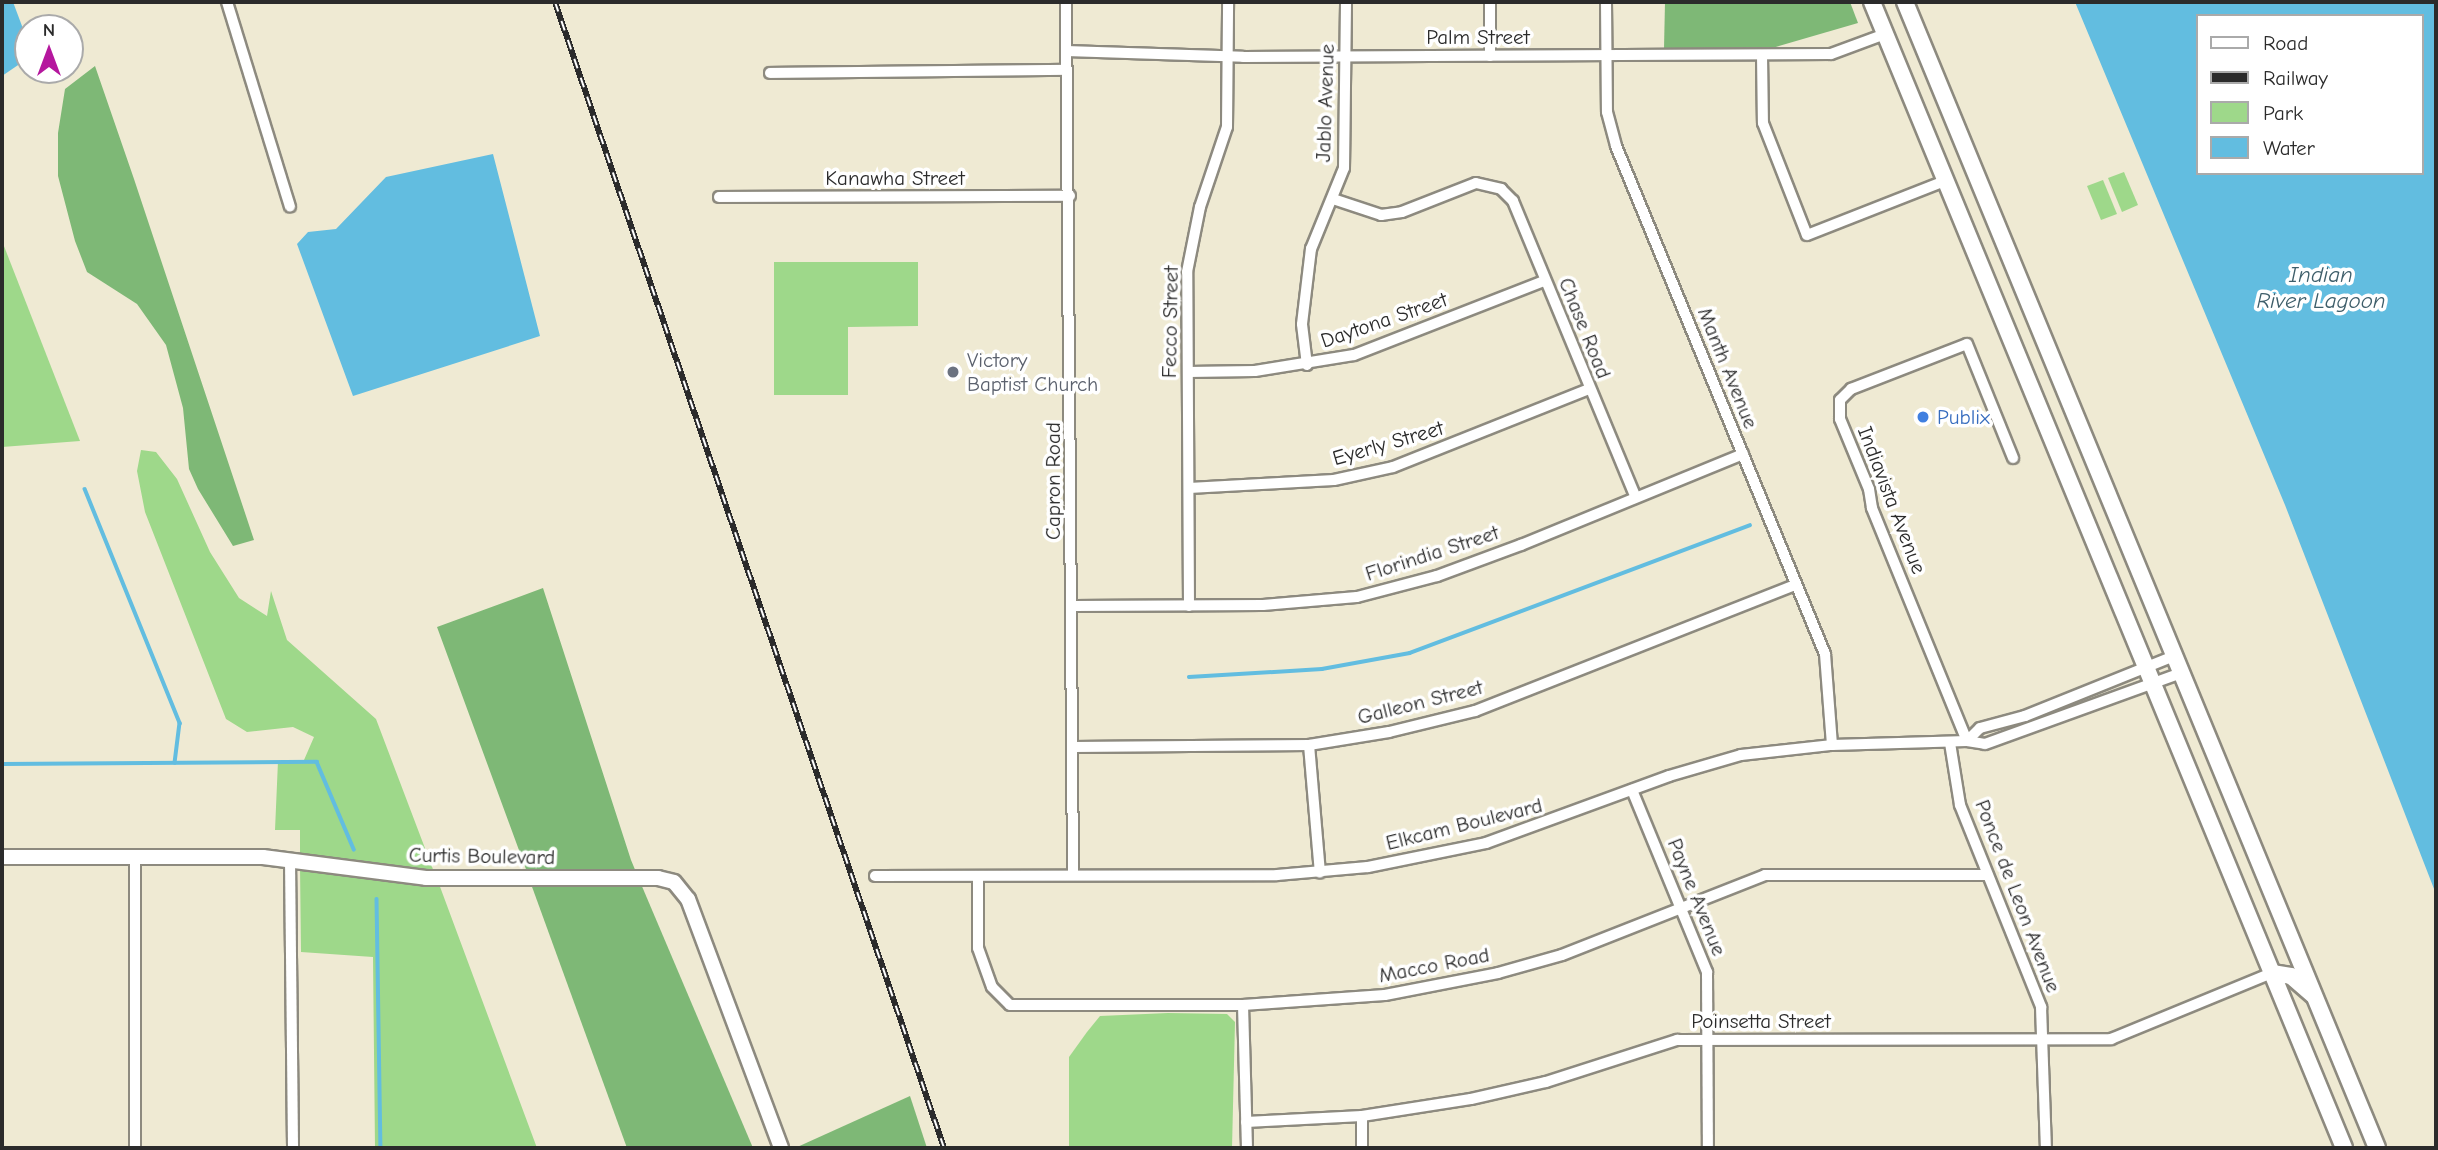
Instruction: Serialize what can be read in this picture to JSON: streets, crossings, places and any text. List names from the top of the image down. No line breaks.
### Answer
{"streets":{"street":["Palm Street","Jablo Avenue","Kanawha Street","Daytona Street","Fecco Street","Chase Road","Manth Avenue","Eyerly Street","Capron Road","Indiavista Avenue","Florindia Street","Galleon Street","Elkcam Boulevard","Curtis Boulevard","Ponce de Leon Avenue","Payne Avenue","Macco Road","Poinsetta Street"]},"crossings":[["Palm Street","Jablo Avenue"],["Palm Street","Fecco Street"],["Palm Street","Manth Avenue"],["Palm Street","Capron Road"],["Jablo Avenue","Daytona Street"],["Jablo Avenue","Chase Road"],["Kanawha Street","Capron Road"],["Daytona Street","Fecco Street"],["Daytona Street","Chase Road"],["Fecco Street","Eyerly Street"],["Fecco Street","Florindia Street"],["Chase Road","Eyerly Street"],["Chase Road","Florindia Street"],["Manth Avenue","Florindia Street"],["Manth Avenue","Galleon Street"],["Manth Avenue","Elkcam Boulevard"],["Capron Road","Florindia Street"],["Capron Road","Galleon Street"],["Capron Road","Elkcam Boulevard"],["Indiavista Avenue","Elkcam Boulevard"],["Elkcam Boulevard","Ponce de Leon Avenue"],["Elkcam Boulevard","Payne Avenue"],["Elkcam Boulevard","Macco Road"],["Ponce de Leon Avenue","Macco Road"],["Ponce de Leon Avenue","Poinsetta Street"],["Payne Avenue","Macco Road"],["Payne Avenue","Poinsetta Street"]],"water":["Indian River Lagoon"],"places":["Victory Baptist Church","Publix"],"legend":["Road","Railway","Park","Water"],"north":"top"}
